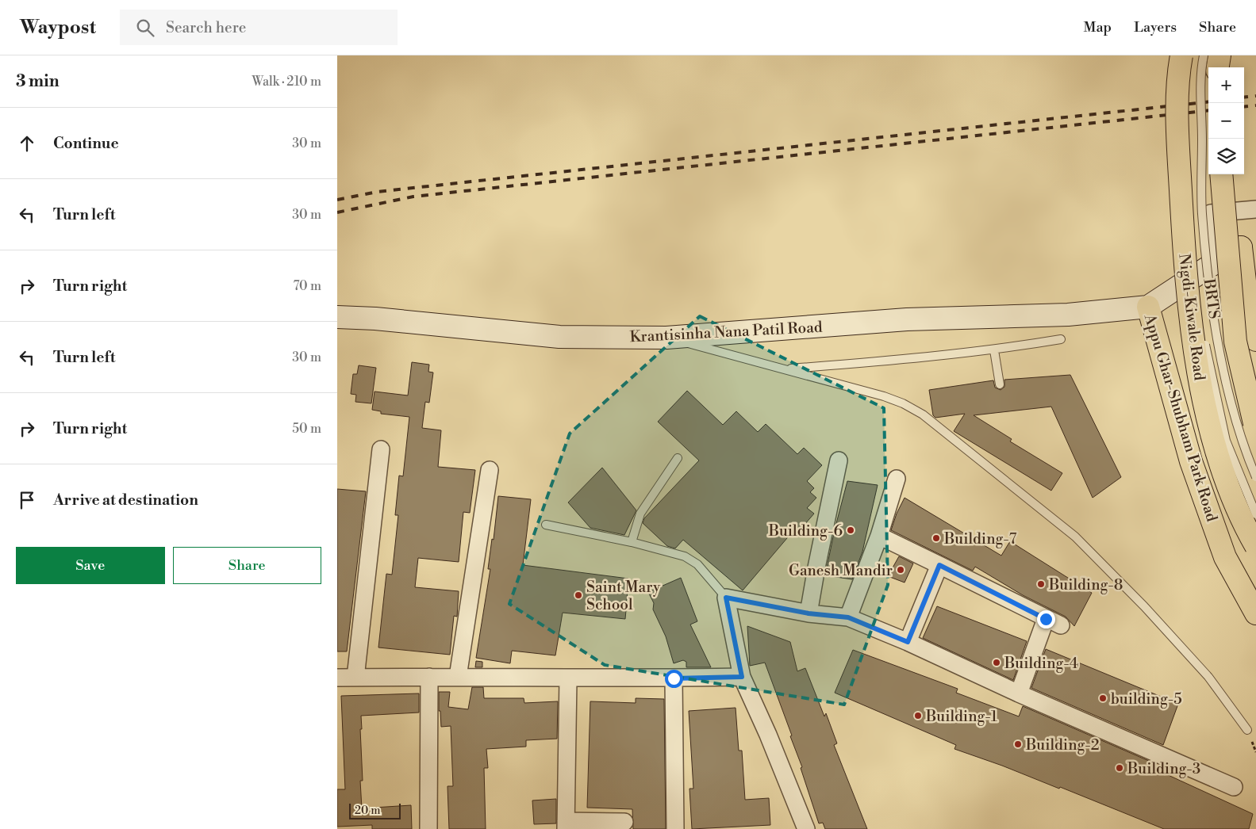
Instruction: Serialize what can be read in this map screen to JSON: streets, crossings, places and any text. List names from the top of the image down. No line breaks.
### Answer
{"streets":{"main road":["Nigdi-Kiwale Road","Krantisinha Nana Patil Road","Appu Ghar-Shubham Park Road"],"lane":["BRTS"]},"crossings":[["Krantisinha Nana Patil Road","Appu Ghar-Shubham Park Road"]],"places":["Building-6","Building-7","Ganesh Mandir","Building-8","Saint Mary School","Building-4","building-5","Building-1","Building-2","Building-3"],"scale_bar":"20 m","page":{"header":"Waypost","search":"Search here","nav":["Map","Layers","Share"],"heading":["3 min","Walk · 210 m"],"map_buttons":["+","−"],"list":[["Continue","30 m"],["Turn left","30 m"],["Turn right","70 m"],["Turn left","30 m"],["Turn right","50 m"],"Arrive at destination"],"buttons":["Save","Share"],"scale":"20 m"}}
